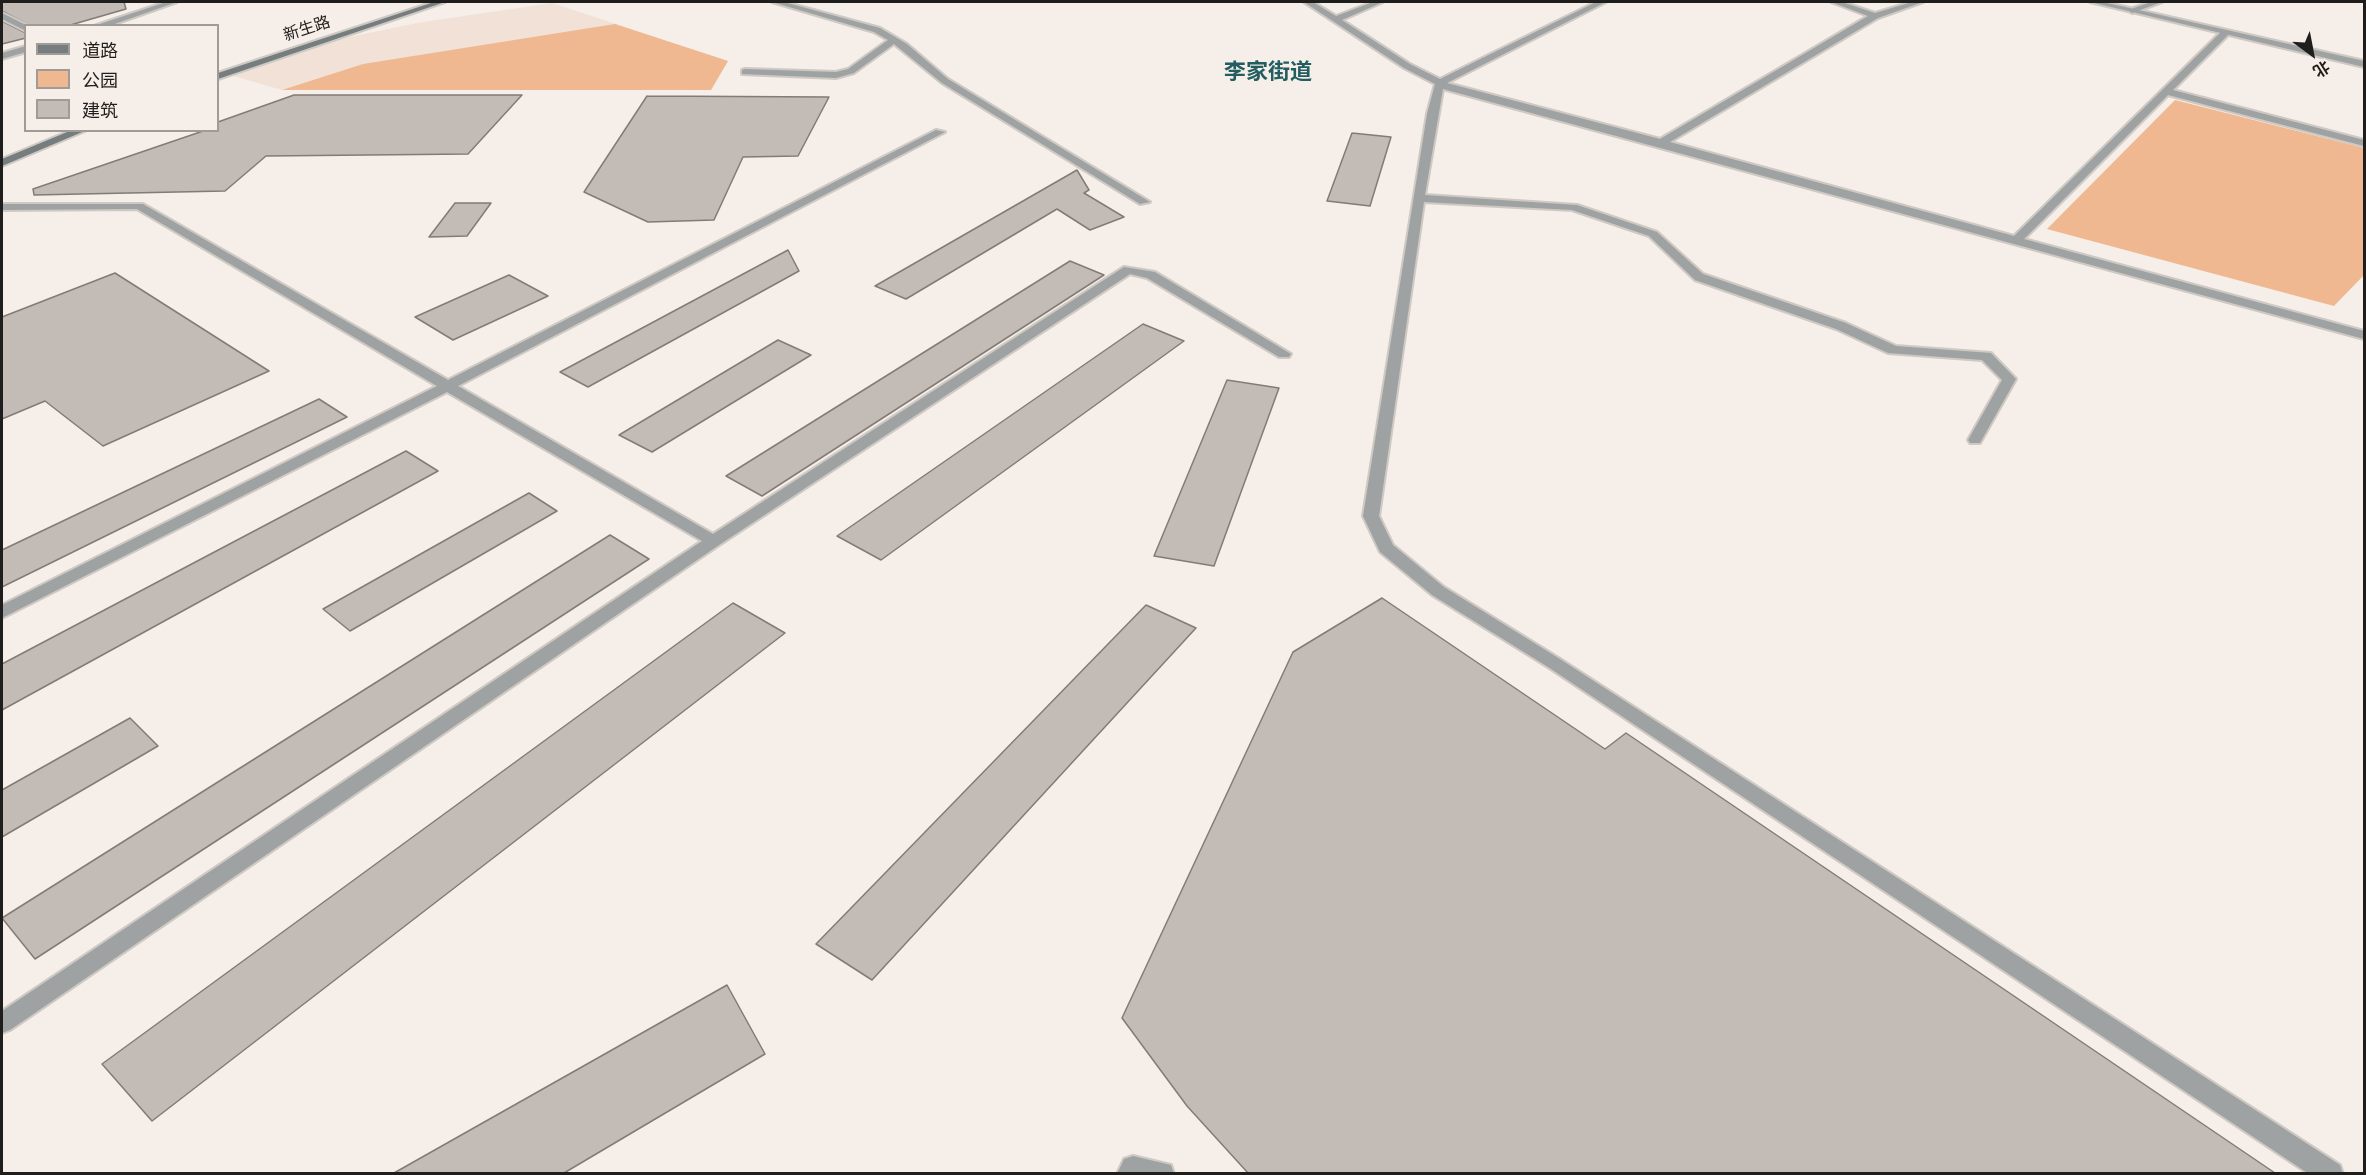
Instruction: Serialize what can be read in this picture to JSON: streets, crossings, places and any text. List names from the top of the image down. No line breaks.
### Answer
{"streets":{"main road":["新生路"]},"districts":["李家街道"],"legend":["道路","公园","建筑"],"north":"bottom right"}
